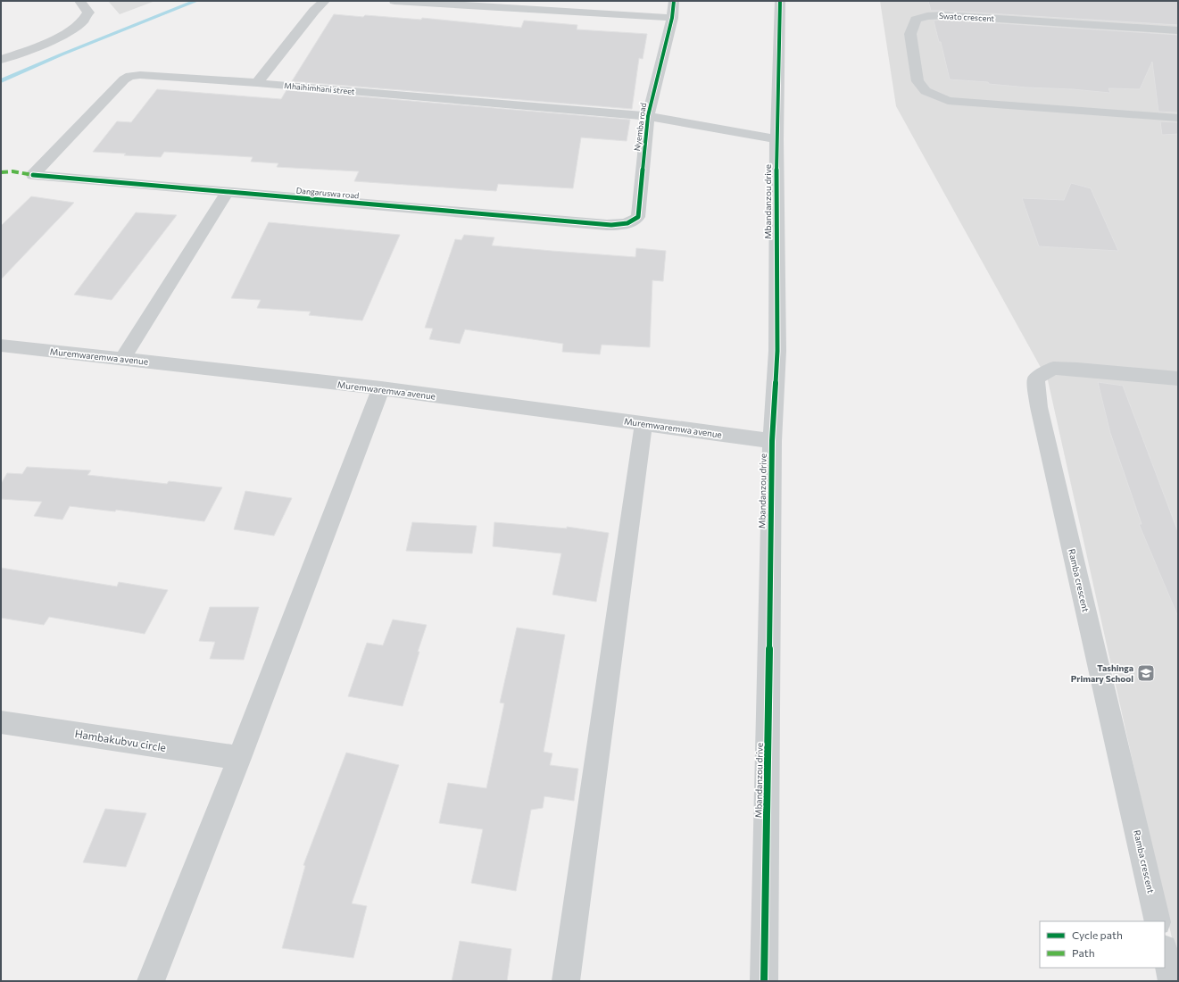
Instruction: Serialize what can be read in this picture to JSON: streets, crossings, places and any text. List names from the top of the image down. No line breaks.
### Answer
{"streets":{"street":["Swato crescent","Mhaihimhani street","Nyemba road","Dangaruswa road","Mbandanzou drive","Muremwaremwa avenue","Ramba crescent","Hambakubvu circle"]},"crossings":[["Mhaihimhani street","Nyemba road"],["Mhaihimhani street","Dangaruswa road"],["Mhaihimhani street","Mbandanzou drive"],["Nyemba road","Dangaruswa road"],["Mbandanzou drive","Muremwaremwa avenue"]],"places":{"school or university":["Tashinga Primary School"]},"legend":["Cycle path","Path"]}
